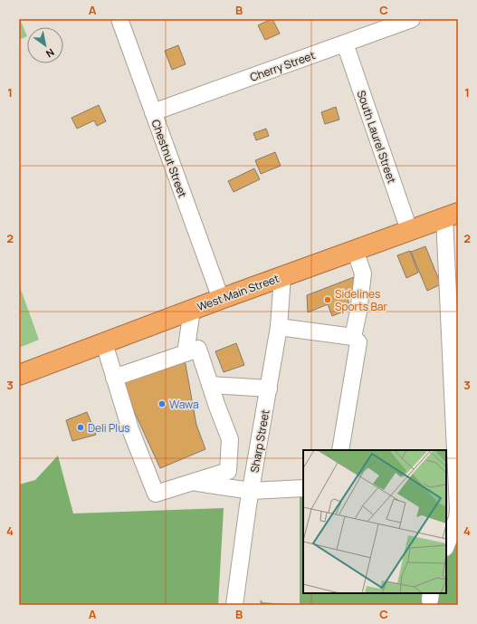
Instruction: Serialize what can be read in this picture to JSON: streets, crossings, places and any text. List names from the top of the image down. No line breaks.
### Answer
{"streets":{"highway":["West Main Street"],"street":["Cherry Street","South Laurel Street","Chestnut Street","Sharp Street"]},"crossings":[["Cherry Street","South Laurel Street"],["Cherry Street","Chestnut Street"],["South Laurel Street","West Main Street"],["Chestnut Street","West Main Street"],["West Main Street","Sharp Street"]],"places":["Sidelines Sports Bar","Wawa","Deli Plus"],"north":"bottom right","grid":{"columns":["A","B","C"],"rows":["1","2","3","4"]}}
